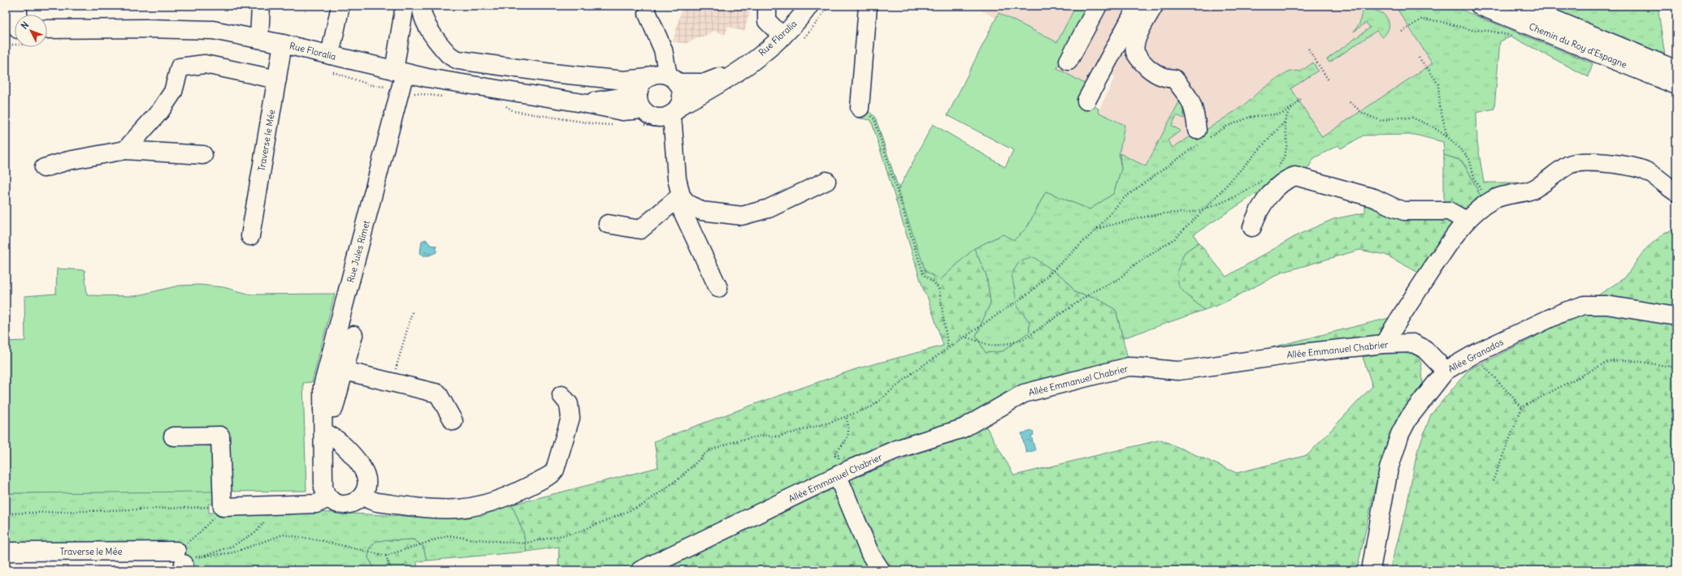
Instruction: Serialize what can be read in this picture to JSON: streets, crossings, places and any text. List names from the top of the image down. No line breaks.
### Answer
{"streets":{"street":["Rue Floralia","Chemin du Roy d'Espagne","Traverse le Mée","Rue Jules Rimet","Allée Emmanuel Chabrier","Allée Granados"]},"crossings":[["Rue Floralia","Traverse le Mée"],["Rue Floralia","Rue Jules Rimet"],["Allée Emmanuel Chabrier","Allée Granados"]],"north":"top left"}
